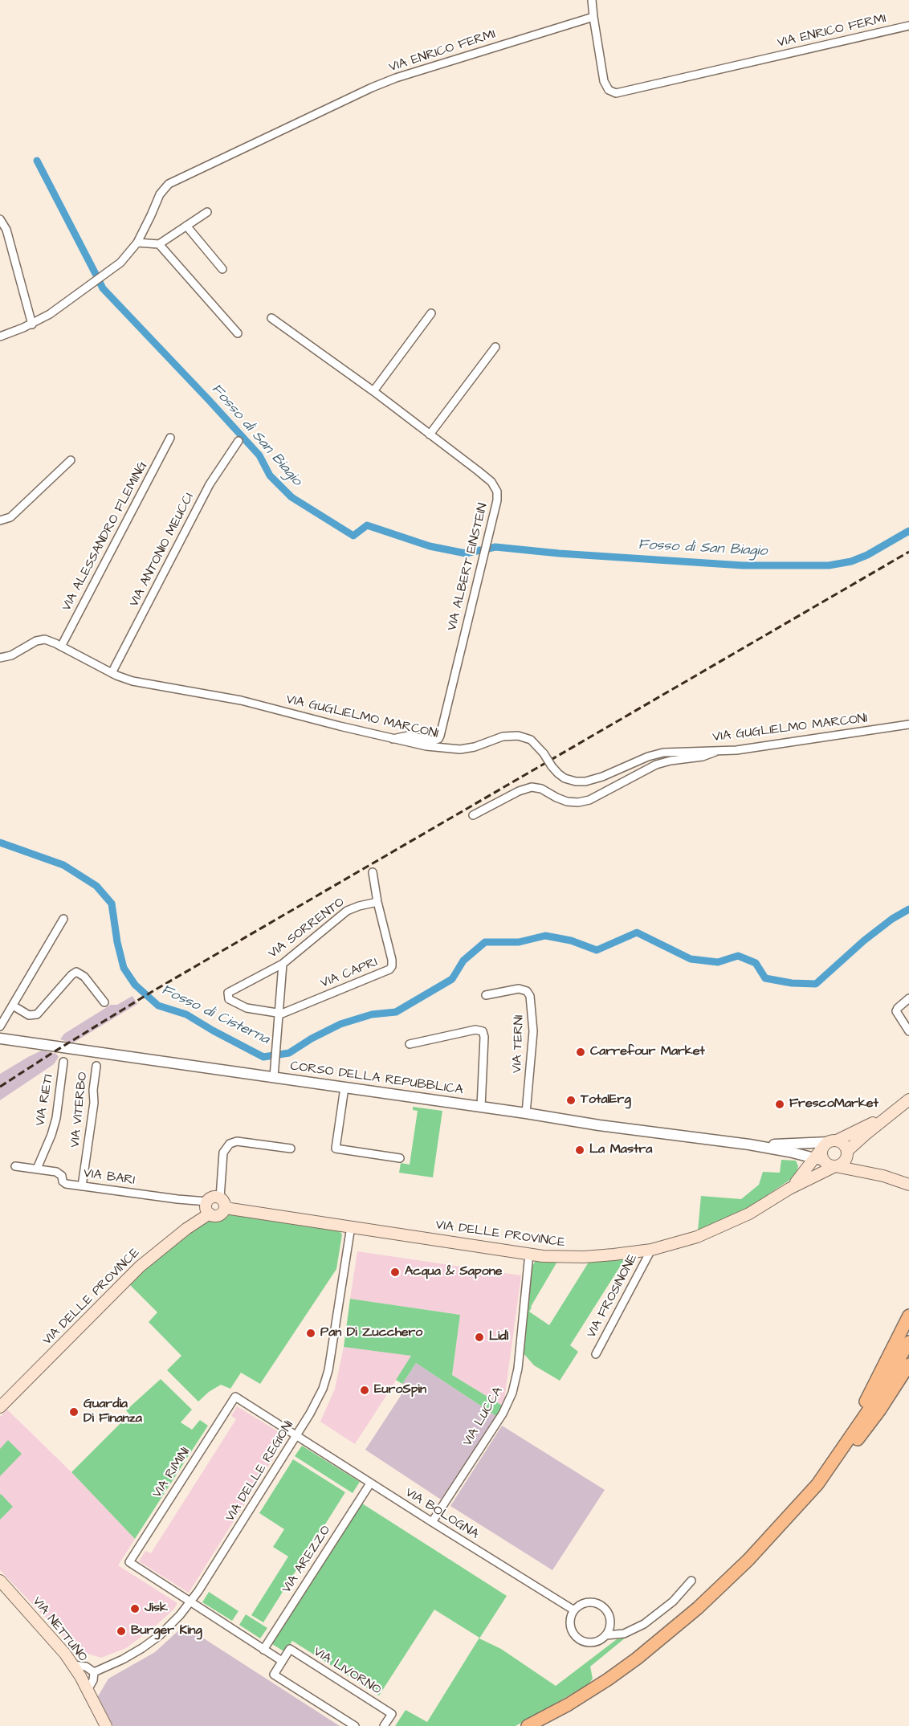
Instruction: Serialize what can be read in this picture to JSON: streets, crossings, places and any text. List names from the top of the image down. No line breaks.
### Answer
{"streets":{"main road":["VIA DELLE PROVINCE","VIA NETTUNO"],"street":["VIA ENRICO FERMI","VIA ALESSANDRO FLEMING","VIA ANTONIO MEUCCI","VIA ALBERT EINSTEIN","VIA GUGLIELMO MARCONI","VIA SORRENTO","VIA CAPRI","VIA TERNI","CORSO DELLA REPUBBLICA","VIA RIETI","VIA VITERBO","VIA BARI","VIA FROSINONE","VIA LUCCA","VIA DELLE REGIONI","VIA RIMINI","VIA BOLOGNA","VIA AREZZO","VIA LIVORNO"]},"crossings":[["VIA ALESSANDRO FLEMING","VIA GUGLIELMO MARCONI"],["VIA ANTONIO MEUCCI","VIA GUGLIELMO MARCONI"],["VIA ALBERT EINSTEIN","VIA GUGLIELMO MARCONI"],["VIA SORRENTO","VIA CAPRI"],["VIA TERNI","CORSO DELLA REPUBBLICA"],["CORSO DELLA REPUBBLICA","VIA DELLE PROVINCE"],["VIA RIETI","VIA BARI"],["VIA VITERBO","VIA BARI"],["VIA BARI","VIA DELLE PROVINCE"],["VIA DELLE PROVINCE","VIA FROSINONE"],["VIA DELLE PROVINCE","VIA LUCCA"],["VIA DELLE PROVINCE","VIA DELLE REGIONI"],["VIA LUCCA","VIA BOLOGNA"],["VIA DELLE REGIONI","VIA RIMINI"],["VIA DELLE REGIONI","VIA BOLOGNA"],["VIA RIMINI","VIA BOLOGNA"],["VIA BOLOGNA","VIA AREZZO"]],"water":["Fosso di San Biagio","Fosso di Cisterna"],"places":["Carrefour Market","TotalErg","FrescoMarket","La Mastra","Acqua & Sapone","Pan Di Zucchero","Lidl","EuroSpin","Guardia Di Finanza","Jisk","Burger King"]}
